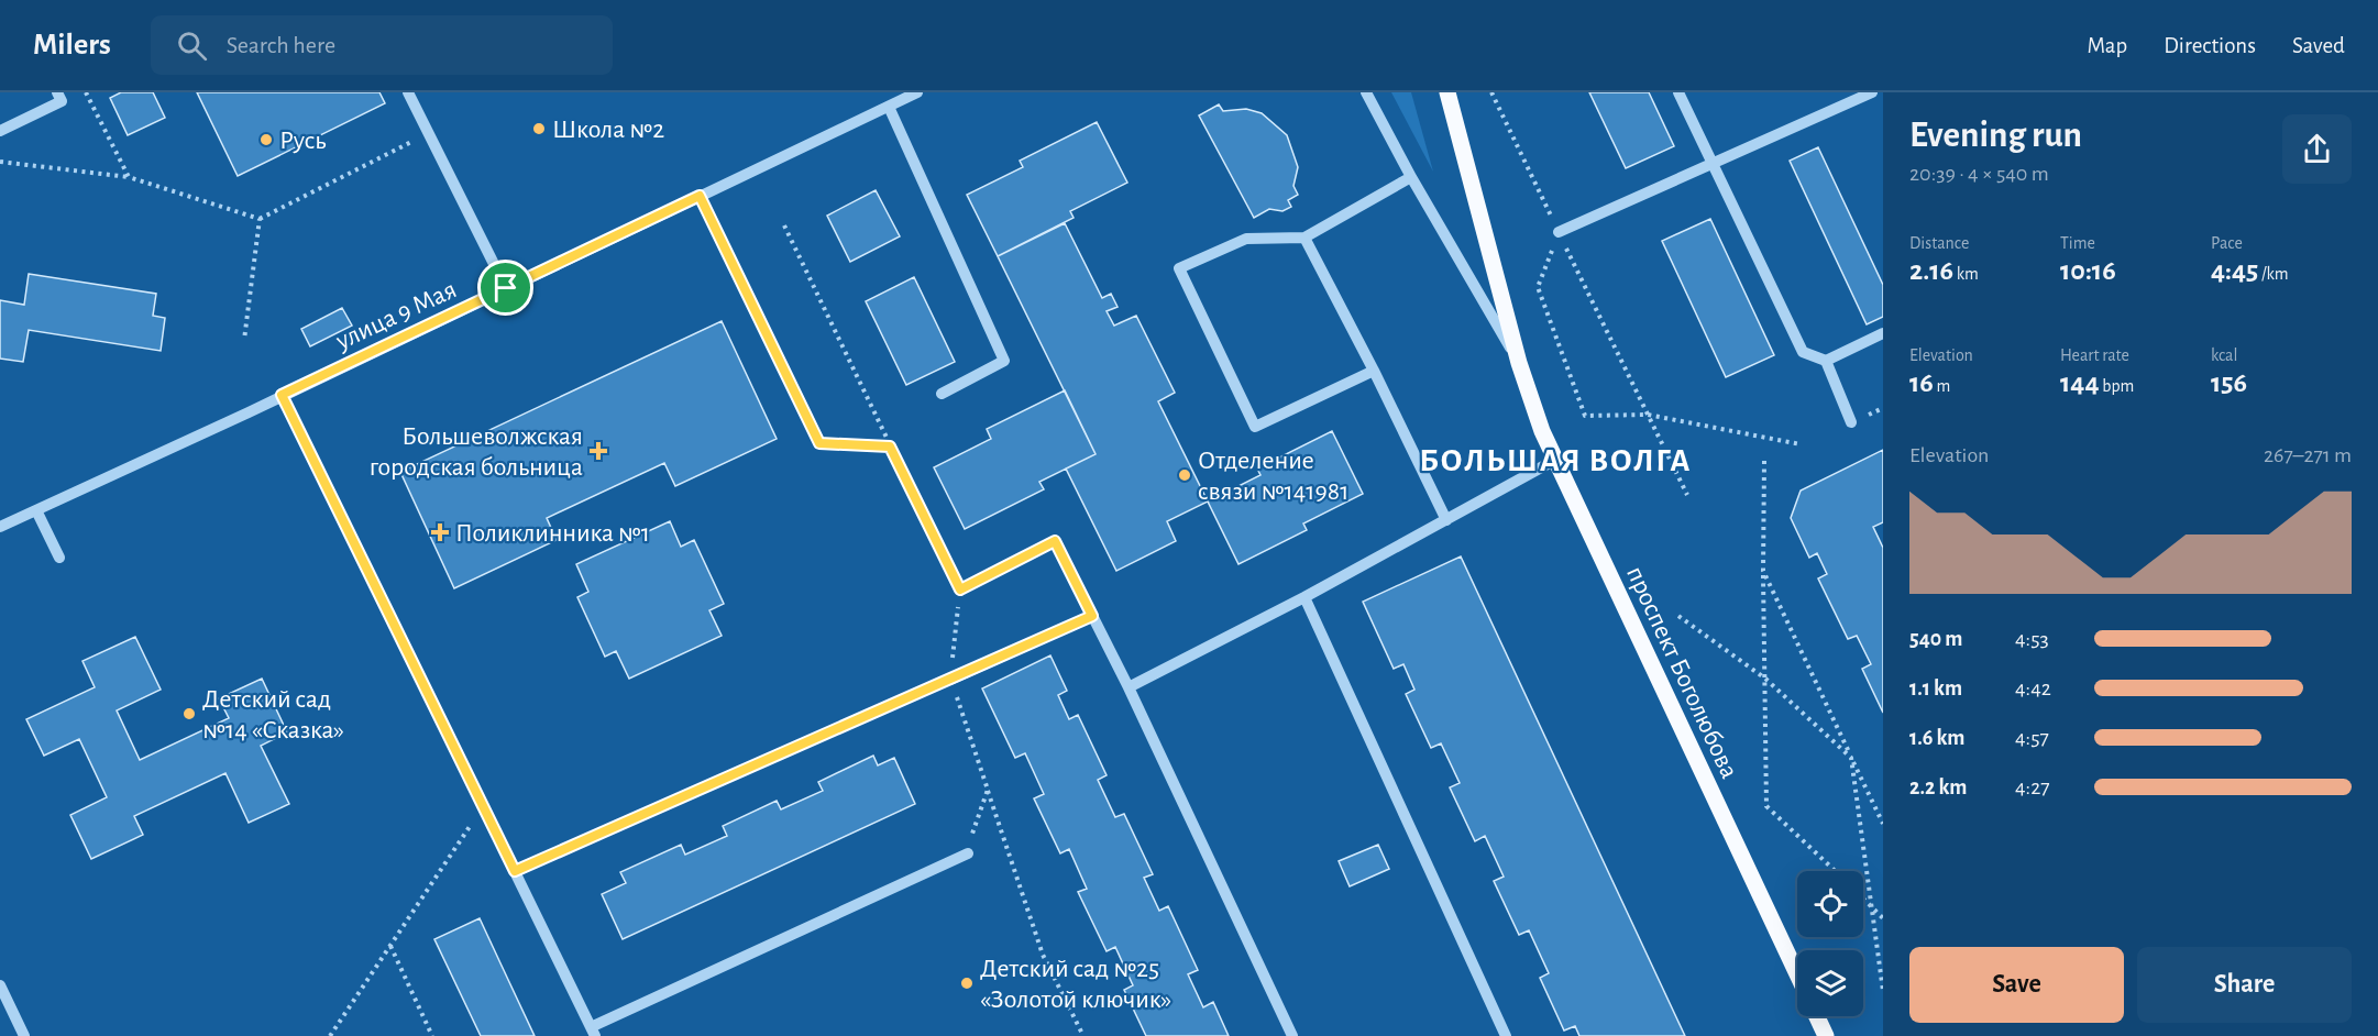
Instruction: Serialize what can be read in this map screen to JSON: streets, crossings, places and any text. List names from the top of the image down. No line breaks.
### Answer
{"streets":{"main road":["проспект Боголюбова"],"street":["улица 9 Мая"]},"districts":["БОЛЬШАЯ ВОЛГА"],"places":{"other":["Школа №2","Русь","Отделение связи №141981","Детский сад №14 «Сказка»","Детский сад №25 «Золотой ключик»"],"health":["Большеволжская городская больница","Поликлинника №1"]},"page":{"header":"Milers","search":"Search here","nav":["Map","Directions","Saved"],"heading":["Evening run","20:39 · 4 × 540 m"],"stats":[["Distance","2.16 km"],["Time","10:16"],["Pace","4:45 /km"],["Elevation","16 m"],["Heart rate","144 bpm"],["kcal","156"]],"chart":["Elevation","267–271 m"],"list":[{"name":"540 m","note":"4:53"},{"name":"1.1 km","note":"4:42"},{"name":"1.6 km","note":"4:57"},{"name":"2.2 km","note":"4:27"}],"buttons":["Save","Share"]}}
